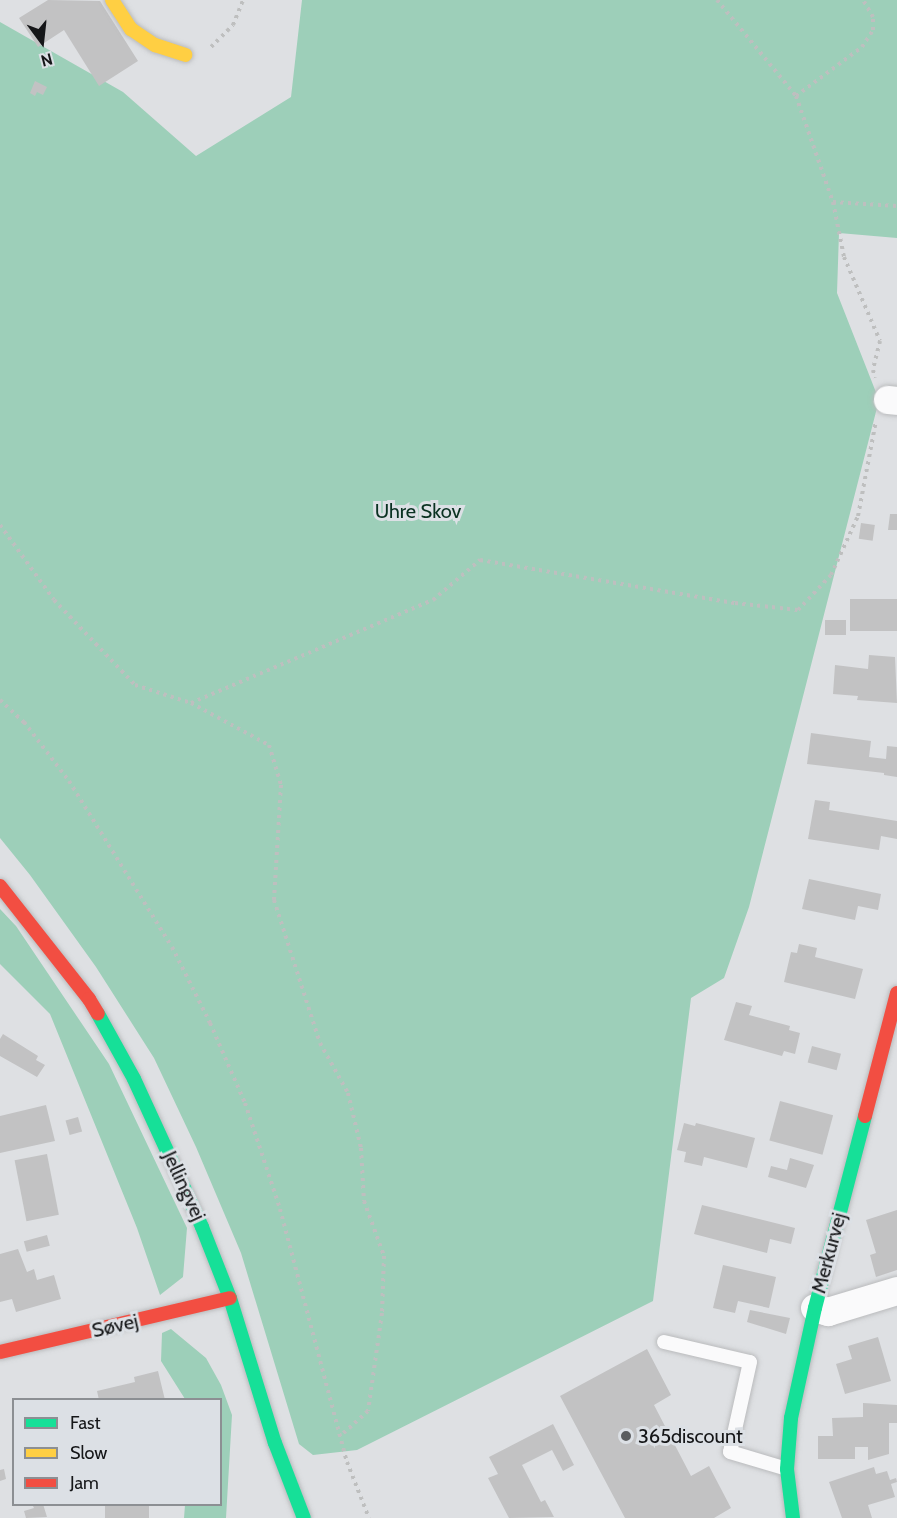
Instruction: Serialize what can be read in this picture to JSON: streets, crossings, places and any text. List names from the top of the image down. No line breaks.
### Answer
{"streets":{"street":["Jellingvej","Merkurvej","Søvej"]},"crossings":[["Jellingvej","Søvej"]],"parks":["Uhre Skov"],"places":["365discount"],"legend":["Fast","Slow","Jam"],"north":"bottom"}
